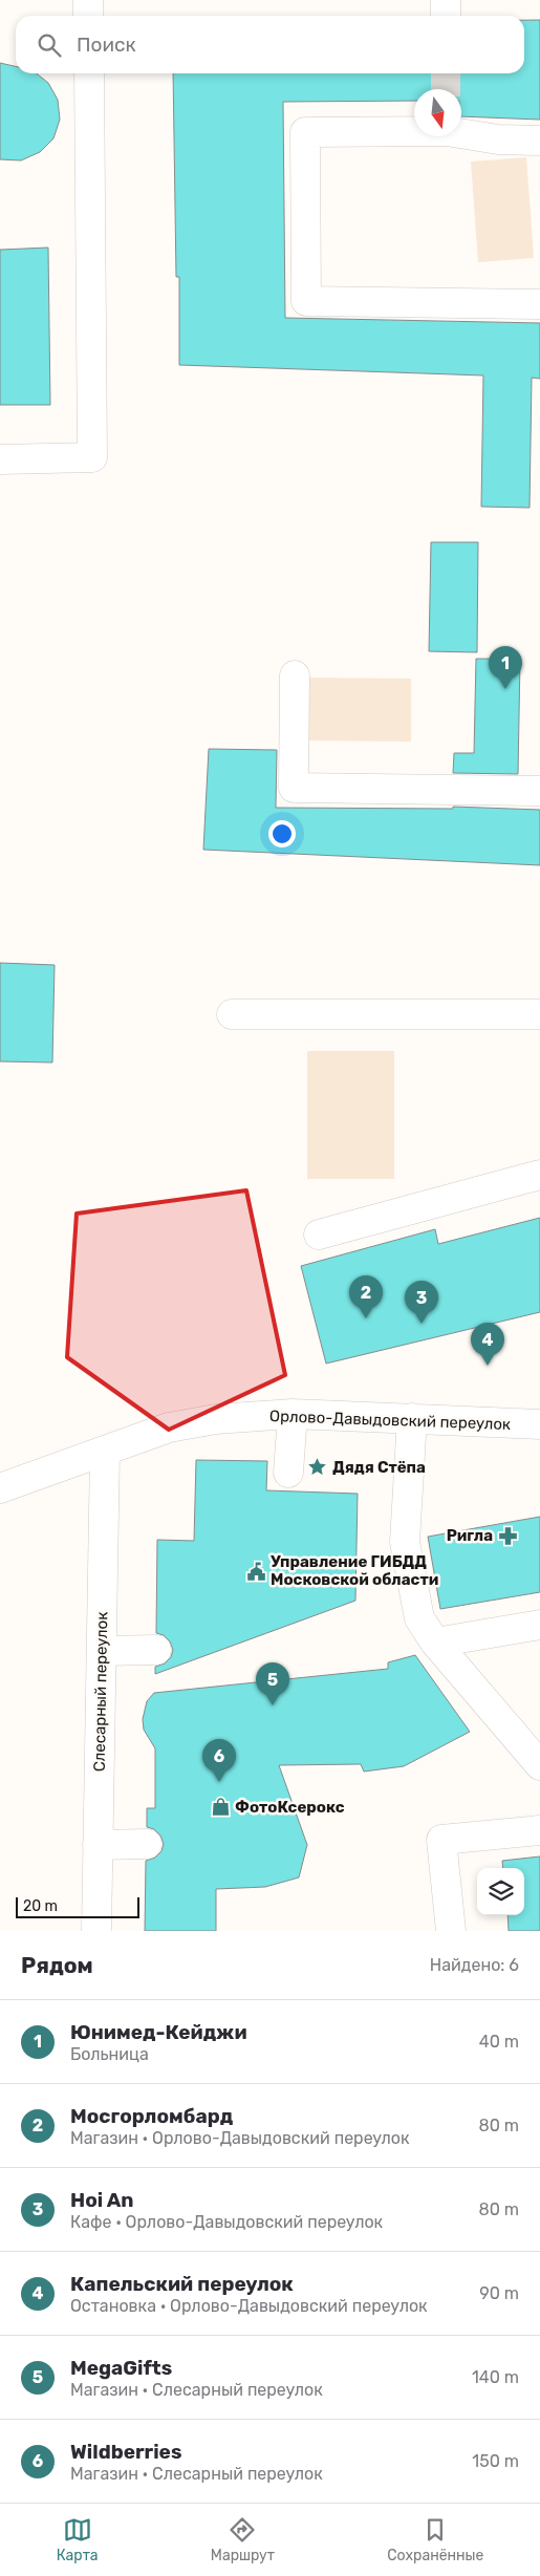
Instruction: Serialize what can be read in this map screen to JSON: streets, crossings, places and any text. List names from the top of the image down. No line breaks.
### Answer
{"streets":{"street":["Орлово-Давыдовский переулок","Слесарный переулок"]},"crossings":[["Орлово-Давыдовский переулок","Слесарный переулок"]],"places":{"place":["Дядя Стёпа"],"pharmacy":["Ригла"],"public building":["Управление ГИБДД Московской области"],"shop":["ФотоКсерокс"]},"scale_bar":"20 m","north":"bottom","page":{"search":"Поиск","pins":["1","2","3","4","5","6"],"scale":"20 m","heading":["Рядом","Найдено: 6"],"list":[{"mark":"1","name":"Юнимед-Кейджи","note":"Больница","value":"40 m"},{"mark":"2","name":"Мосгорломбард","note":"Магазин · Орлово-Давыдовский переулок","value":"80 m"},{"mark":"3","name":"Hoi An","note":"Кафе · Орлово-Давыдовский переулок","value":"80 m"},{"mark":"4","name":"Капельский переулок","note":"Остановка · Орлово-Давыдовский переулок","value":"90 m"},{"mark":"5","name":"MegaGifts","note":"Магазин · Слесарный переулок","value":"140 m"},{"mark":"6","name":"Wildberries","note":"Магазин · Слесарный переулок","value":"150 m"}],"nav":["Карта","Маршрут","Сохранённые"]}}
